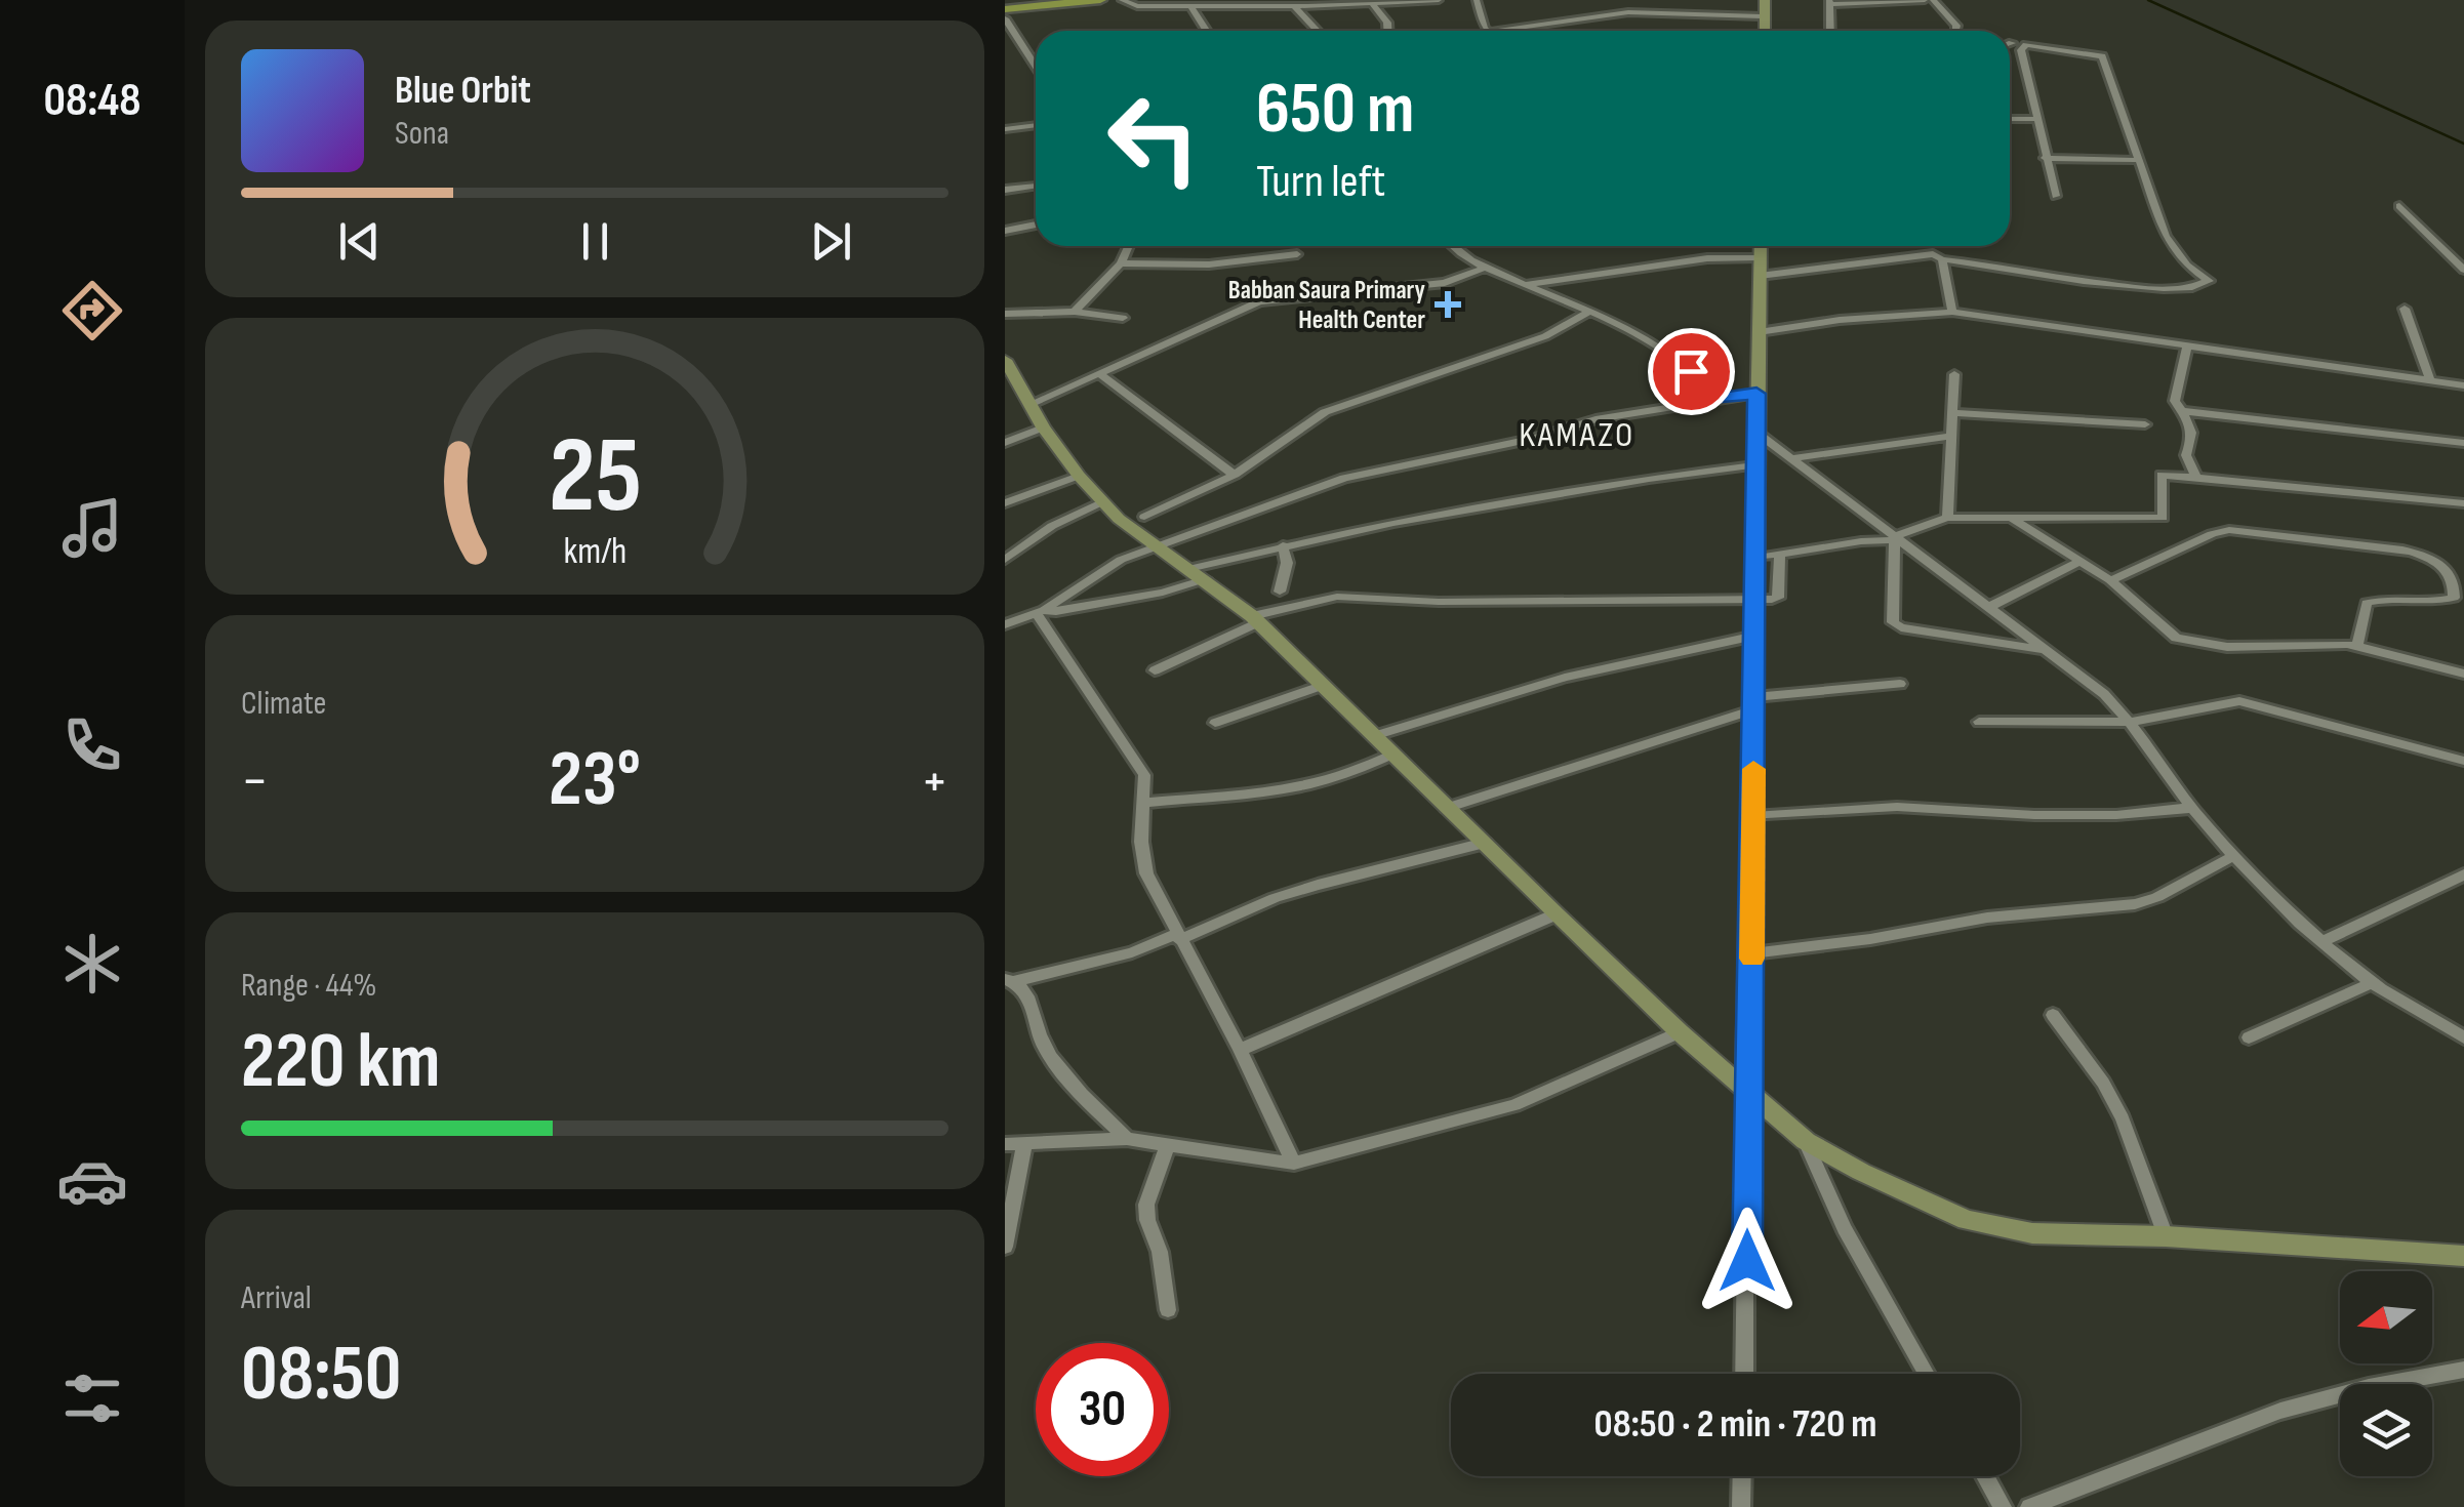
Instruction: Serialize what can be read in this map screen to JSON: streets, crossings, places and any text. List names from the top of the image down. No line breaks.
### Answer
{"districts":["KAMAZO"],"places":{"health":["Babban Saura Primary Health Center"]},"north":"left","page":{"tabs":"08:48","turn":["650 m","Turn left"],"song":["Blue Orbit","Sona"],"tile":["Climate",["Range · 44%","220 km"],["Arrival","08:50"]],"heat":["−","23°","+"],"limit":"30","trip":"08:50 · 2 min · 720 m","gauge":["25","km/h"]}}
